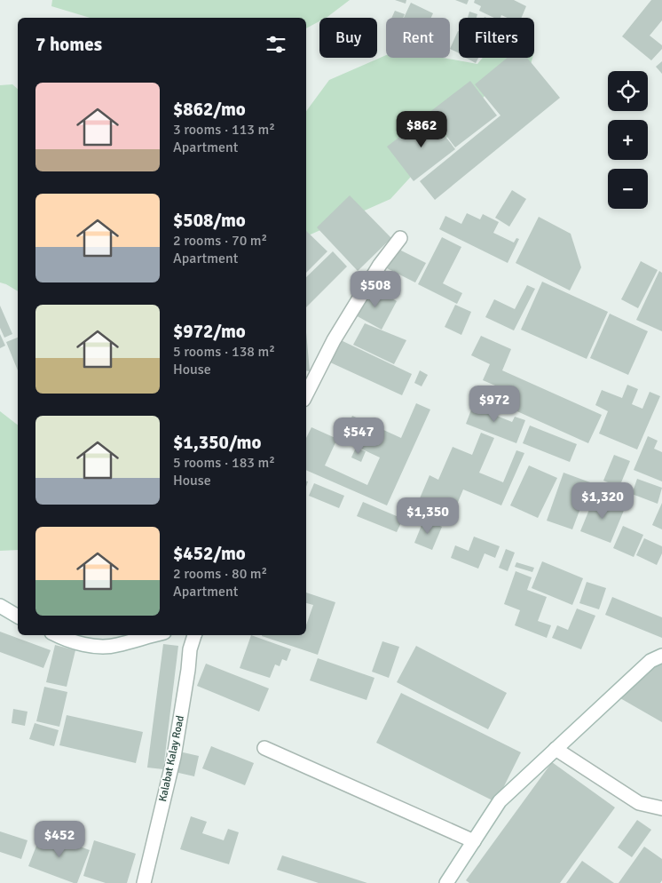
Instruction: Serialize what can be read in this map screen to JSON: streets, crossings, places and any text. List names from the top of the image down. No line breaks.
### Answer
{"streets":{"street":["Kalabat Kalay Road"]},"page":{"chip":["Buy","Rent","Filters"],"heading":"7 homes","map_buttons":["+","−"],"list":[{"name":"$862/mo","note":"3 rooms · 113 m² · Apartment"},{"name":"$508/mo","note":"2 rooms · 70 m² · Apartment"},{"name":"$972/mo","note":"5 rooms · 138 m² · House"},{"name":"$1,350/mo","note":"5 rooms · 183 m² · House"},{"name":"$452/mo","note":"2 rooms · 80 m² · Apartment"}],"price":["$862","$508","$972","$547","$1,320","$1,350","$452"]}}
